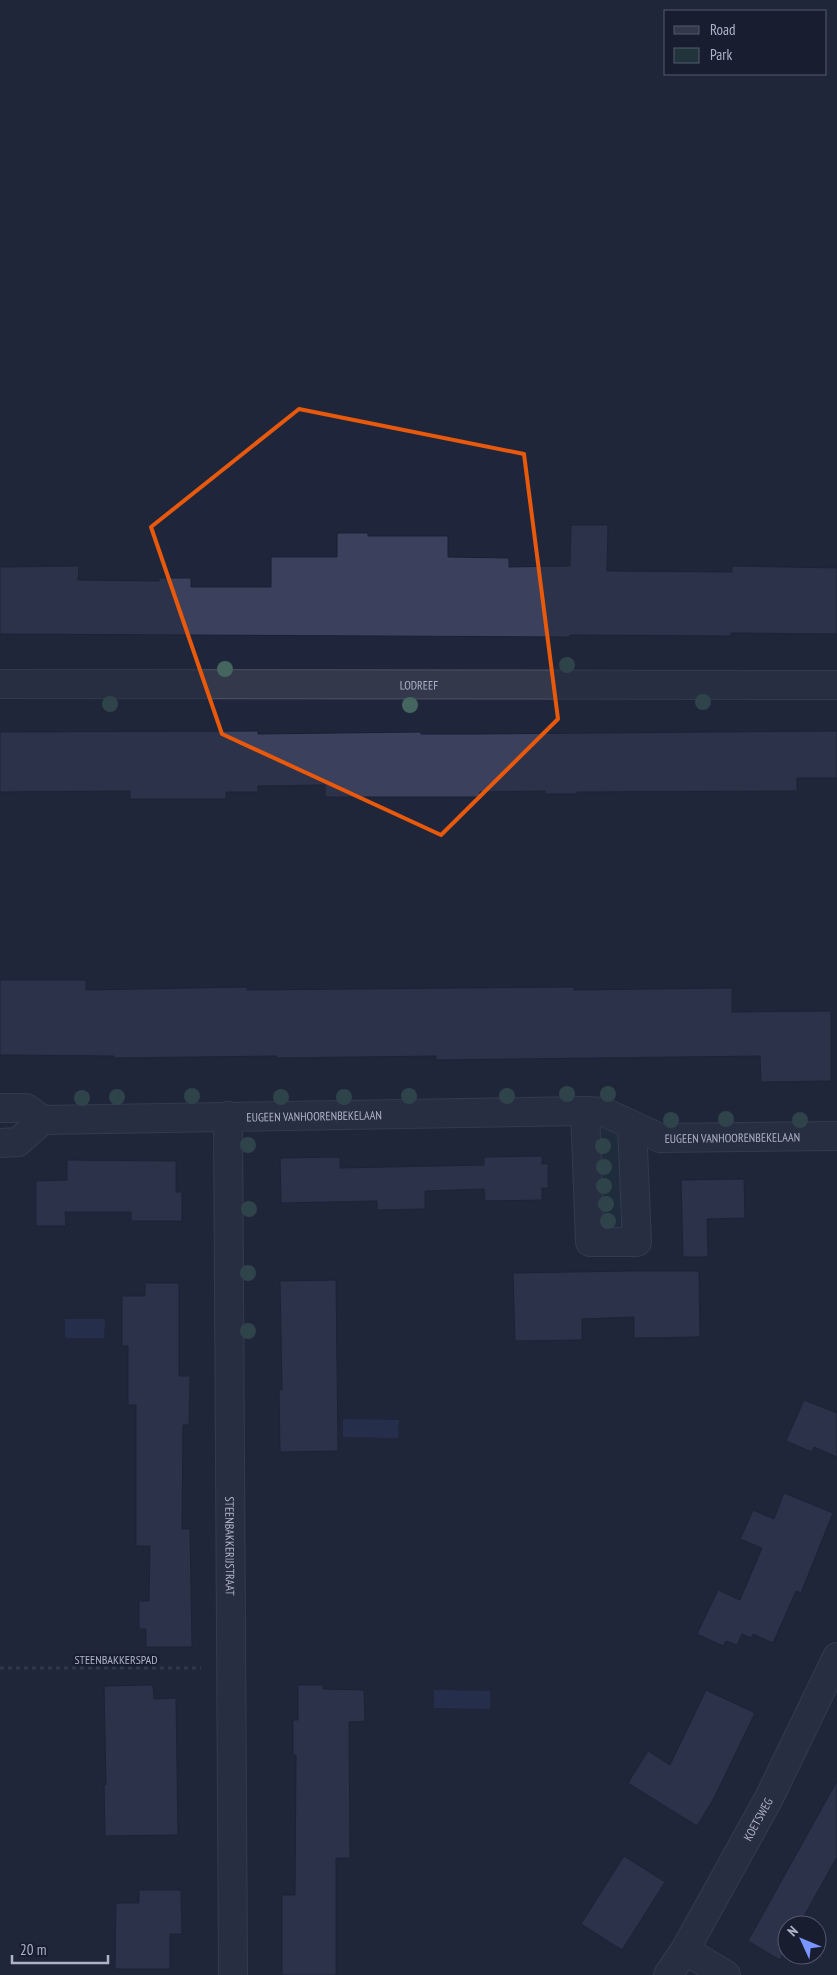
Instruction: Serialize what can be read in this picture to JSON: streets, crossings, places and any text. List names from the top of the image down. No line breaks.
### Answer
{"streets":{"street":["LODREEF","EUGEEN VANHOORENBEKELAAN","STEENBAKKERIJSTRAAT","KOETSWEG"],"path":["STEENBAKKERSPAD"]},"crossings":[["EUGEEN VANHOORENBEKELAAN","STEENBAKKERIJSTRAAT"],["STEENBAKKERIJSTRAAT","STEENBAKKERSPAD"]],"legend":["Road","Park"],"scale_bar":"20 m","north":"top left"}
